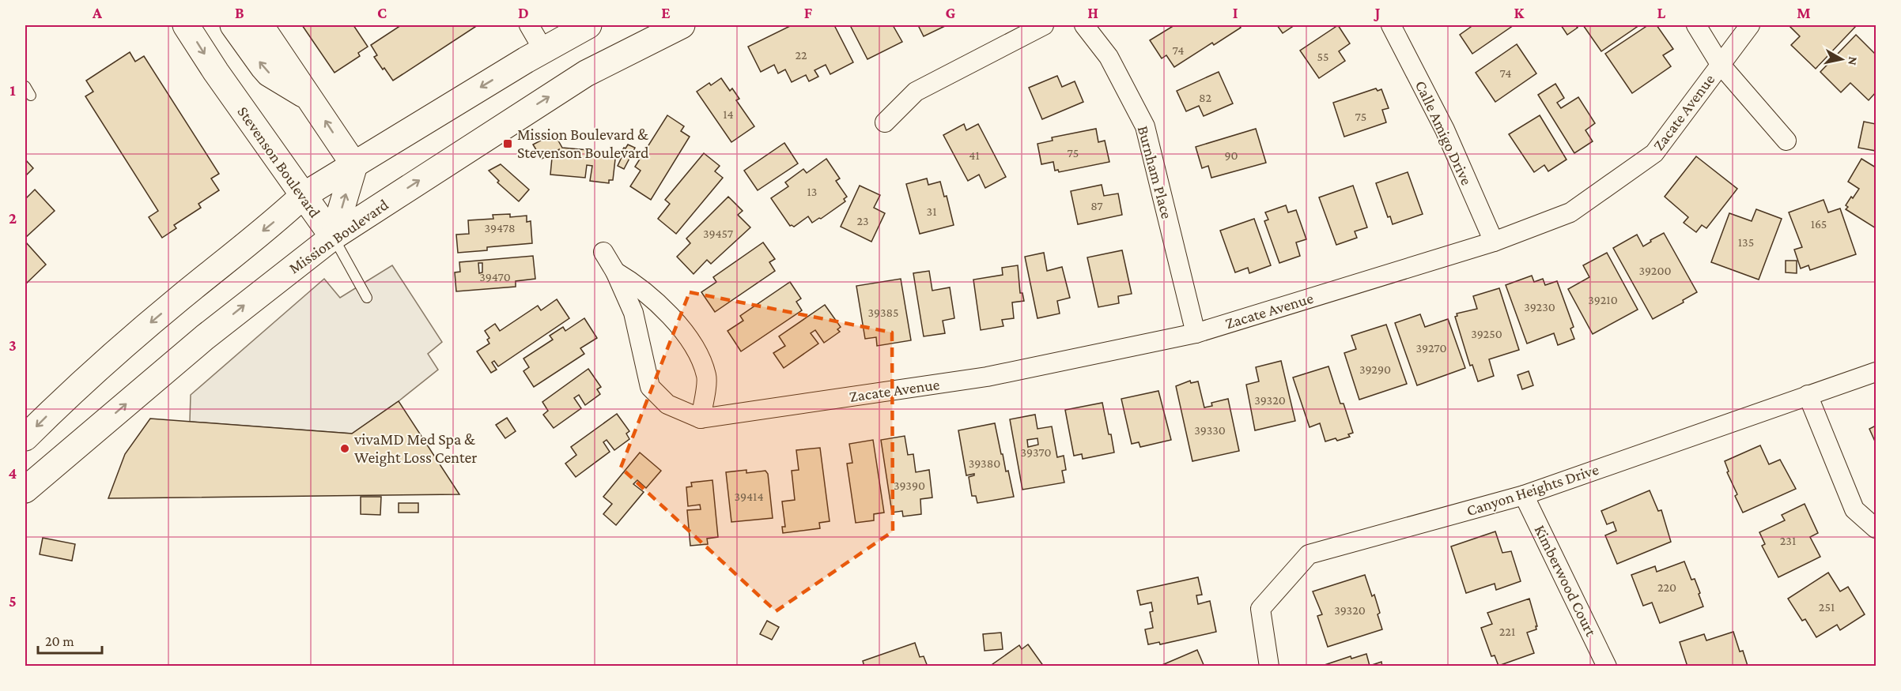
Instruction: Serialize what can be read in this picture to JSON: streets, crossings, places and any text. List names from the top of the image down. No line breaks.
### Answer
{"streets":{"main road":["Stevenson Boulevard","Mission Boulevard"],"street":["Zacate Avenue","Calle Amigo Drive","Burnham Place","Canyon Heights Drive","Kimberwood Court"]},"crossings":[["Zacate Avenue","Calle Amigo Drive"],["Zacate Avenue","Burnham Place"],["Stevenson Boulevard","Mission Boulevard"],["Canyon Heights Drive","Kimberwood Court"]],"places":{"transit":["Mission Boulevard & Stevenson Boulevard"],"other":["vivaMD Med Spa & Weight Loss Center"]},"house_numbers":["74","22","55","74","82","14","75","75","41","90","13","87","31","23","165","39478","39457","135","39200","39470","39210","39230","39385","39250","39270","39290","39320","39330","39370","39380","39390","39414","231","220","251","39320","221"],"scale_bar":"20 m","north":"right","grid":{"columns":["A","B","C","D","E","F","G","H","I","J","K","L","M"],"rows":["1","2","3","4","5"]}}
